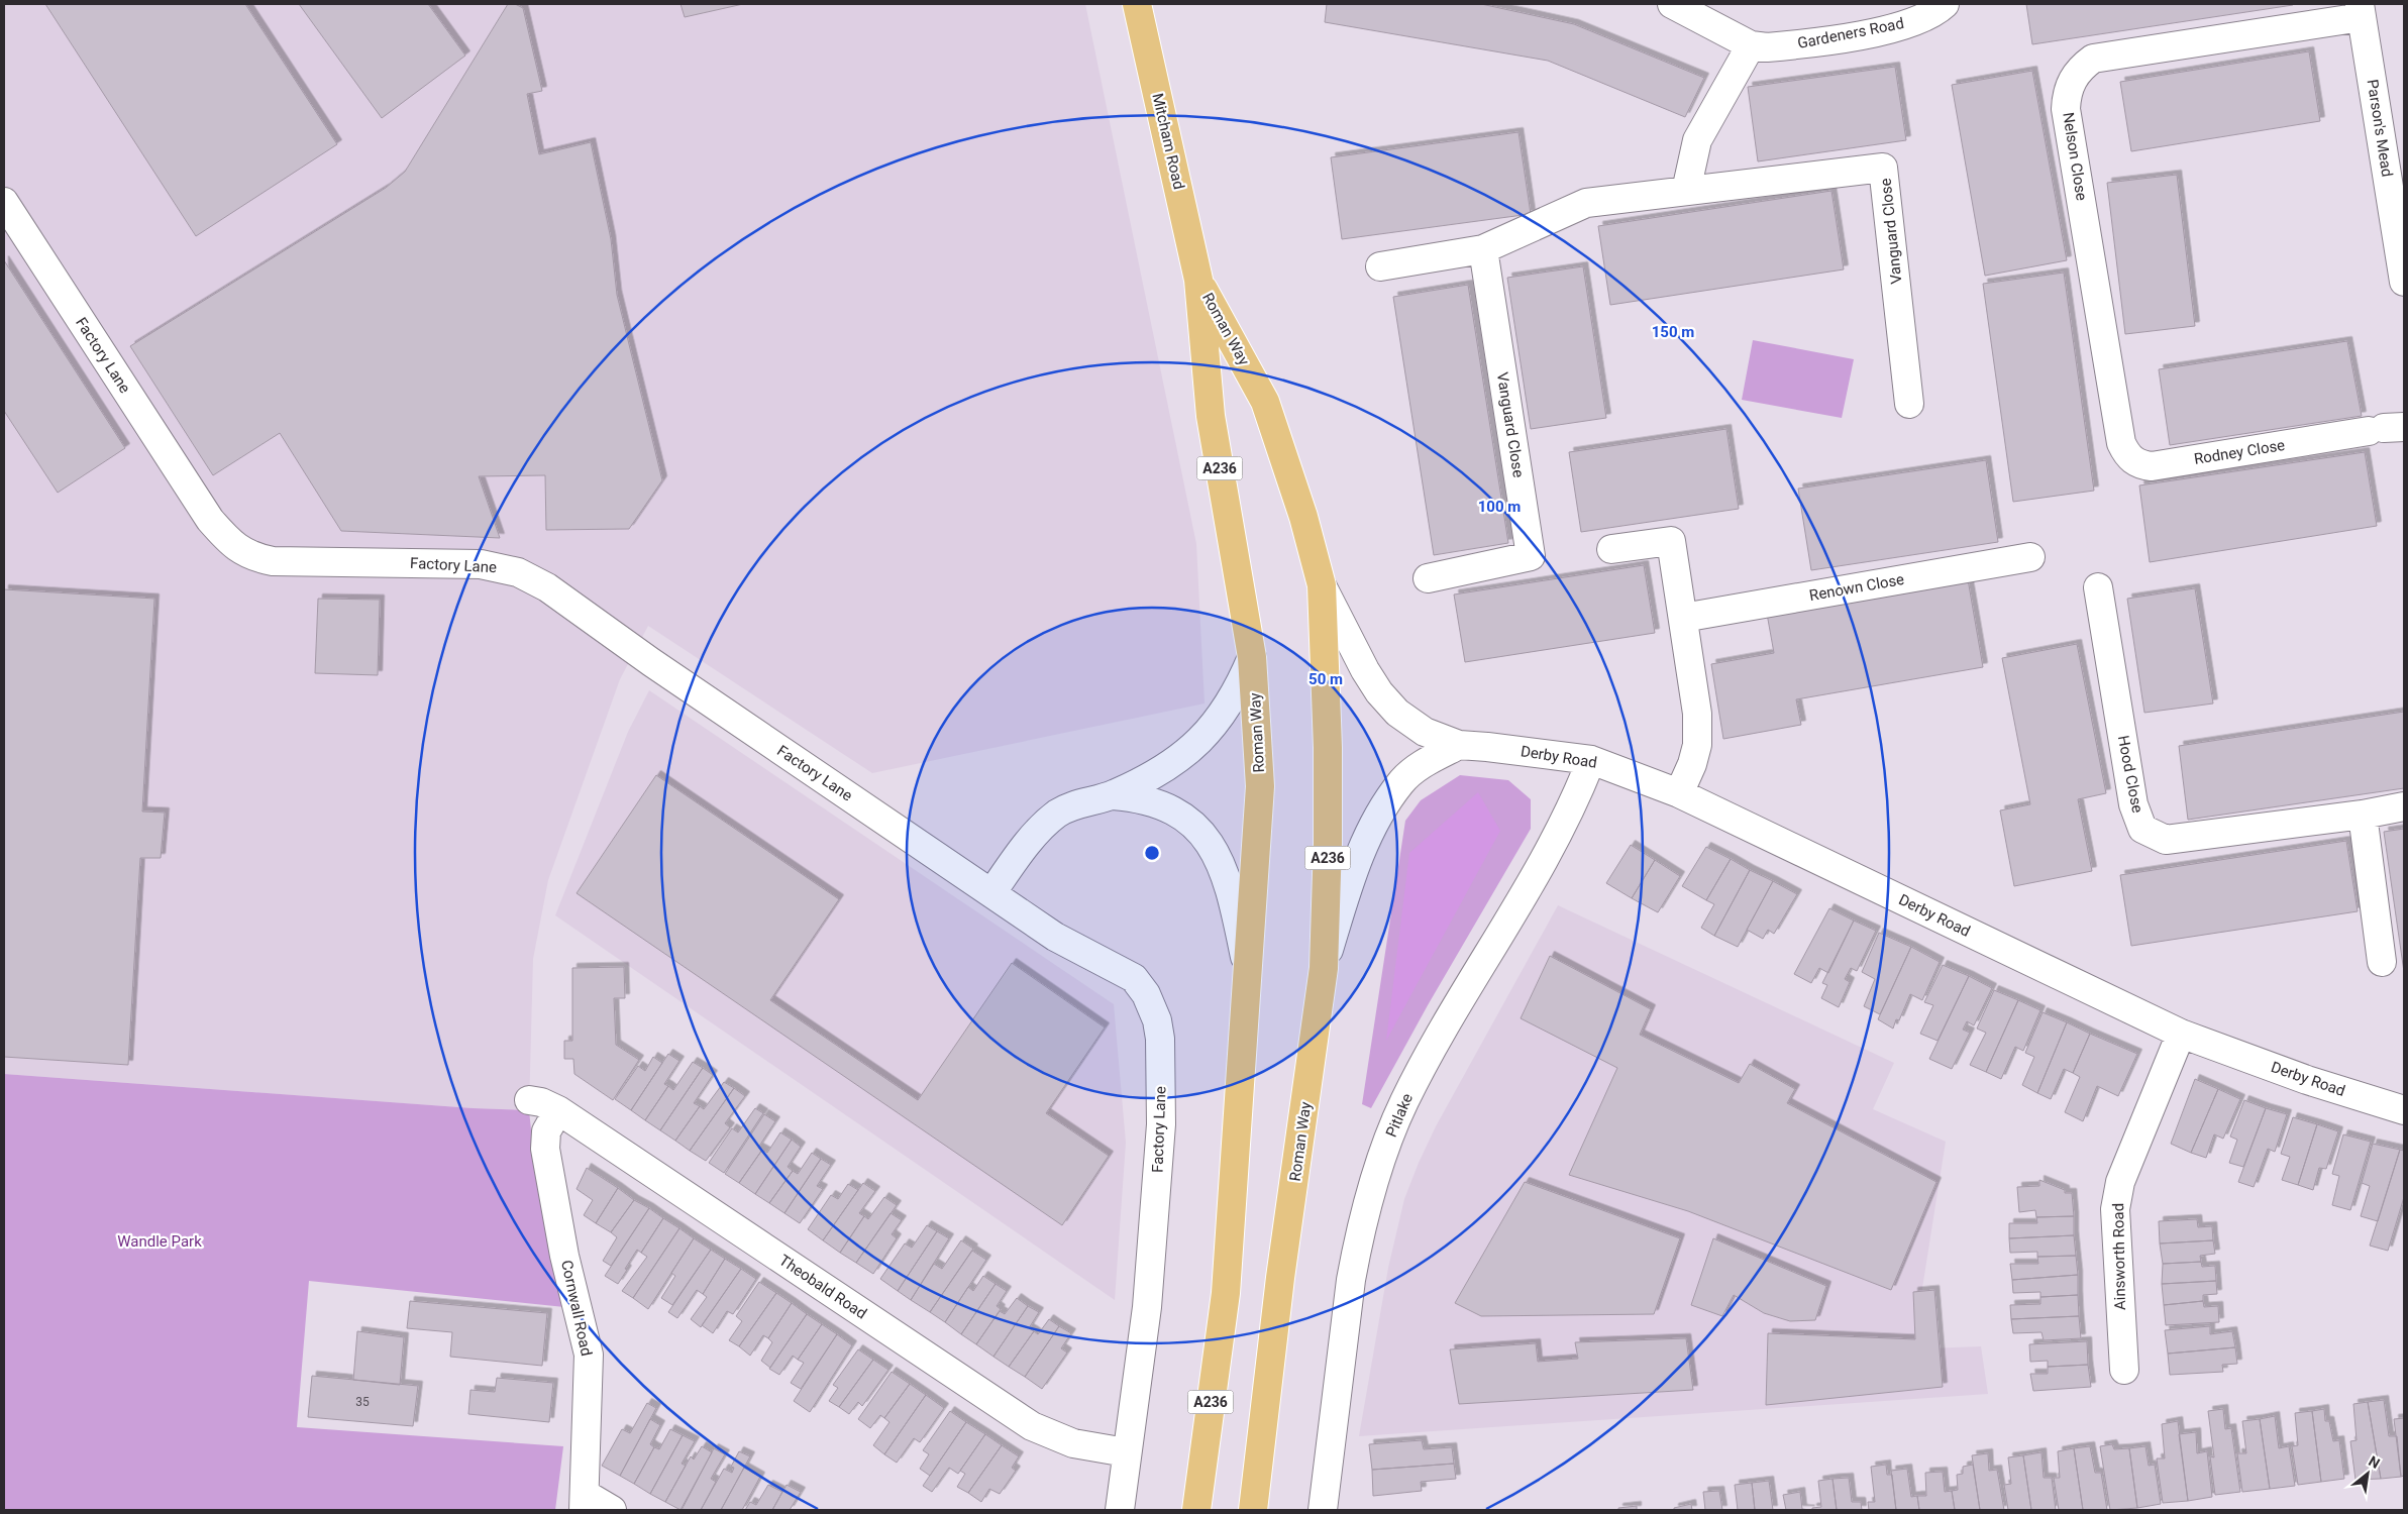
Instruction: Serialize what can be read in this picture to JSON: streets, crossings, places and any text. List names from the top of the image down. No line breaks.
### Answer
{"streets":{"main road":["Mitcham Road","Roman Way","A236"],"street":["Gardeners Road","Parson's Mead","Nelson Close","Vanguard Close","Factory Lane","Rodney Close","Renown Close","Derby Road","Hood Close","Pitlake","Ainsworth Road","Theobald Road","Cornwall Road"]},"crossings":[["Parson's Mead","Nelson Close"],["Mitcham Road","Roman Way"],["Nelson Close","Rodney Close"],["Roman Way","Derby Road"],["Factory Lane","Theobald Road"],["Derby Road","Pitlake"],["Derby Road","Ainsworth Road"],["Theobald Road","Cornwall Road"]],"parks":["Wandle Park"],"house_numbers":["35"],"north":"top right","rings":["150 m","100 m","50 m"]}
